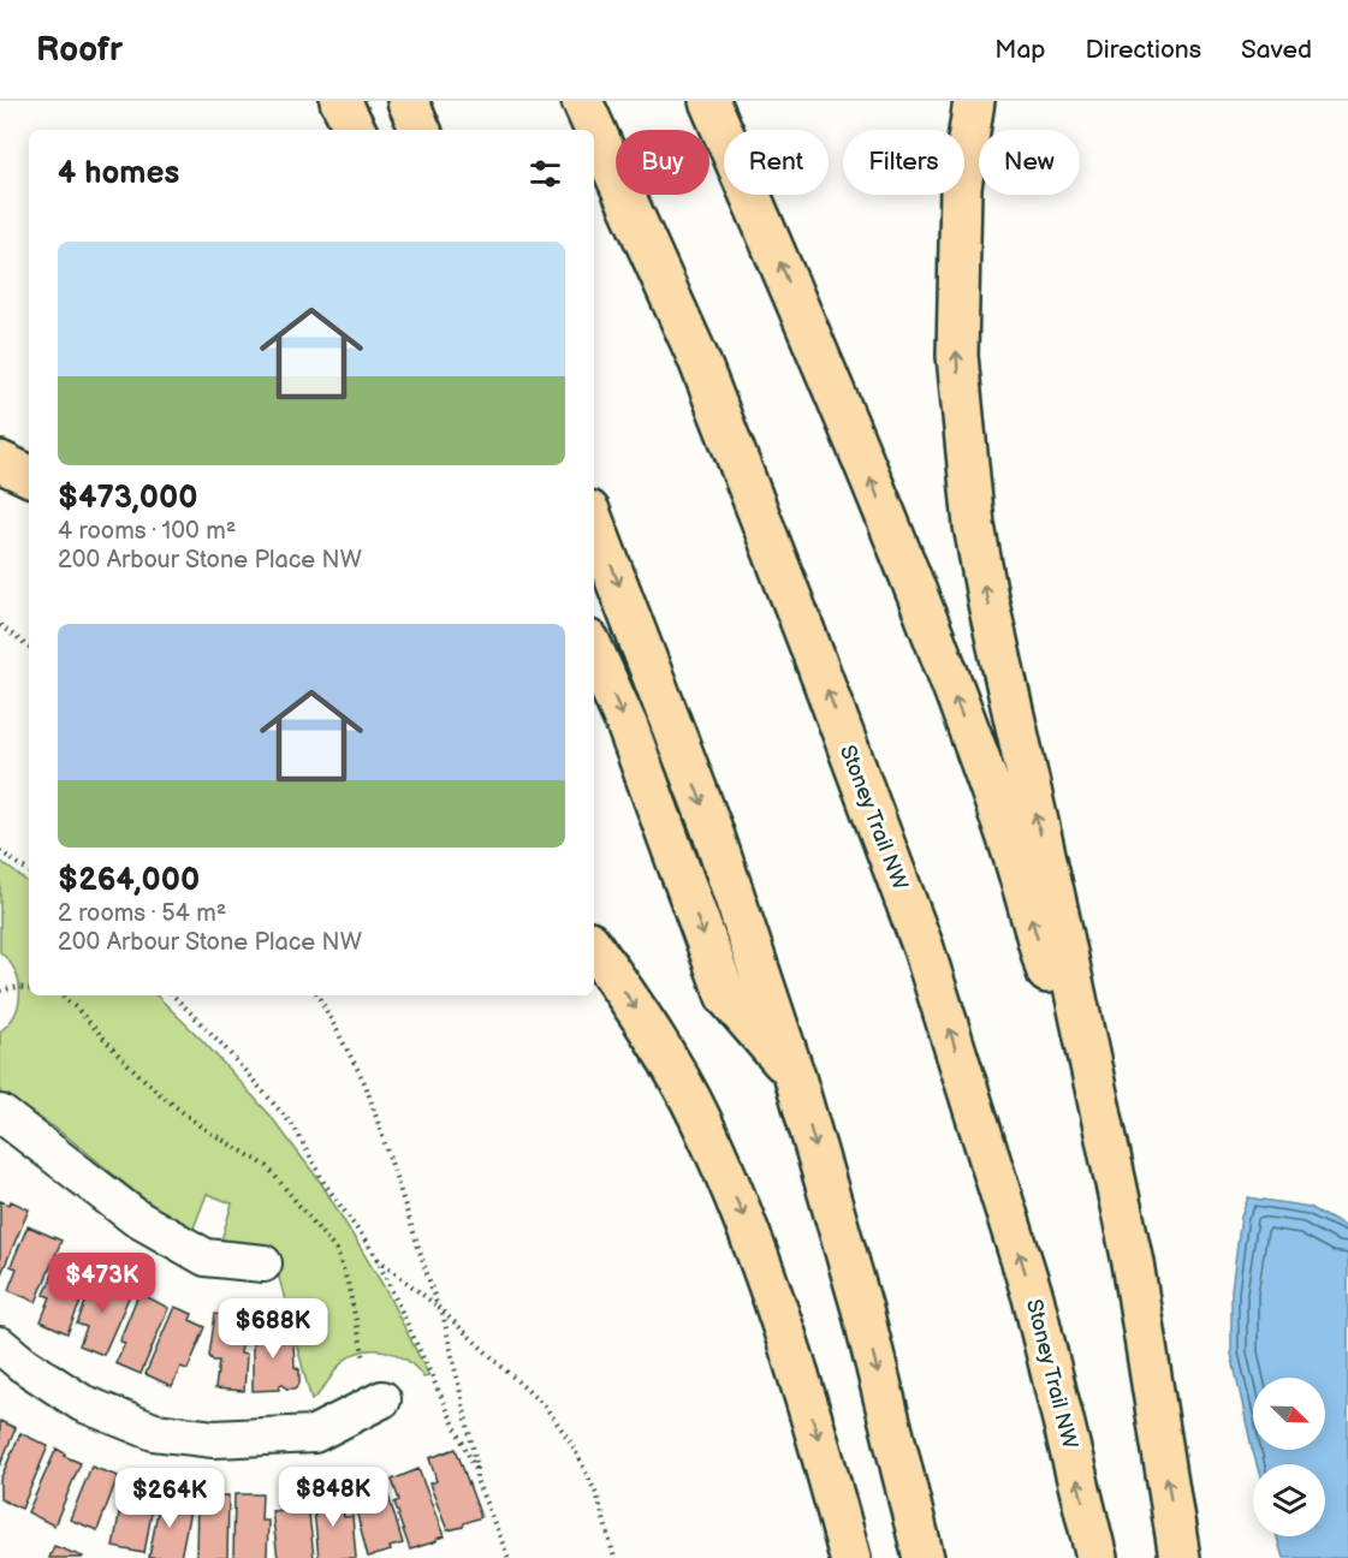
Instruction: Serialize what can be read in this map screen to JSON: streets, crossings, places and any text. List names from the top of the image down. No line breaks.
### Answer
{"streets":{"highway":["Stoney Trail NW"]},"north":"bottom right","page":{"header":"Roofr","nav":["Map","Directions","Saved"],"chip":["Buy","Rent","Filters","New"],"heading":"4 homes","list":[{"name":"$473,000","note":"4 rooms · 100 m² · 200 Arbour Stone Place NW"},{"name":"$264,000","note":"2 rooms · 54 m² · 200 Arbour Stone Place NW"}],"price":["$473K","$688K","$848K","$264K"]}}
